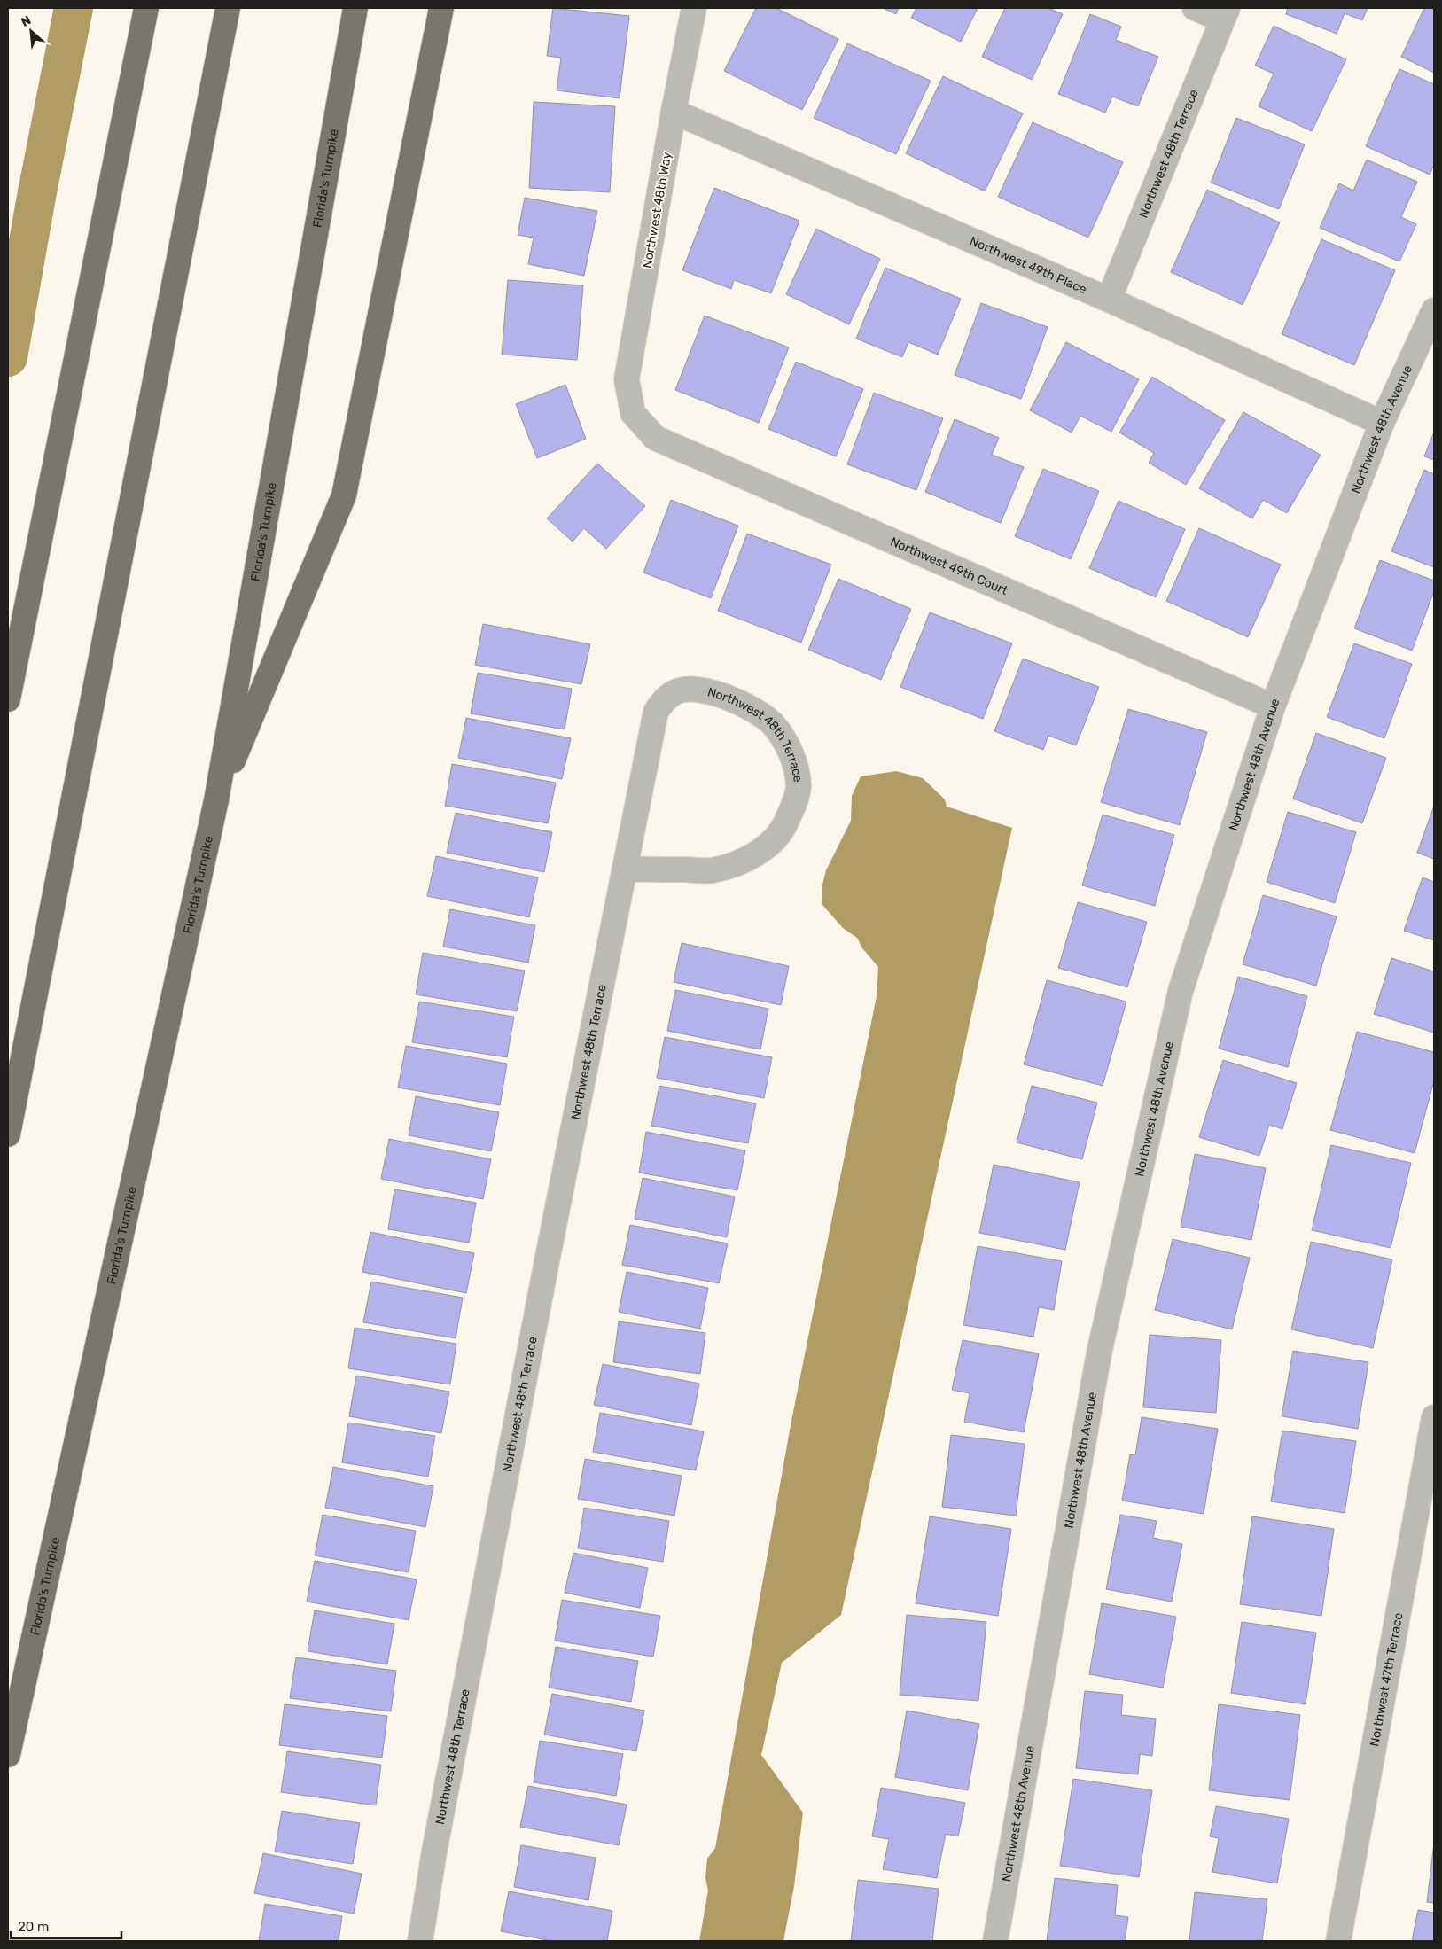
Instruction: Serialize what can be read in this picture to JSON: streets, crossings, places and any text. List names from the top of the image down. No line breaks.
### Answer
{"streets":{"highway":["Florida's Turnpike"],"street":["Northwest 48th Terrace","Northwest 48th Way","Northwest 49th Place","Northwest 48th Avenue","Northwest 49th Court","Northwest 47th Terrace"]},"crossings":[["Northwest 48th Terrace","Northwest 49th Place"],["Northwest 48th Way","Northwest 49th Place"],["Northwest 48th Way","Northwest 49th Court"],["Northwest 49th Place","Northwest 48th Avenue"],["Northwest 48th Avenue","Northwest 49th Court"]],"scale_bar":"20 m","north":"top left"}
